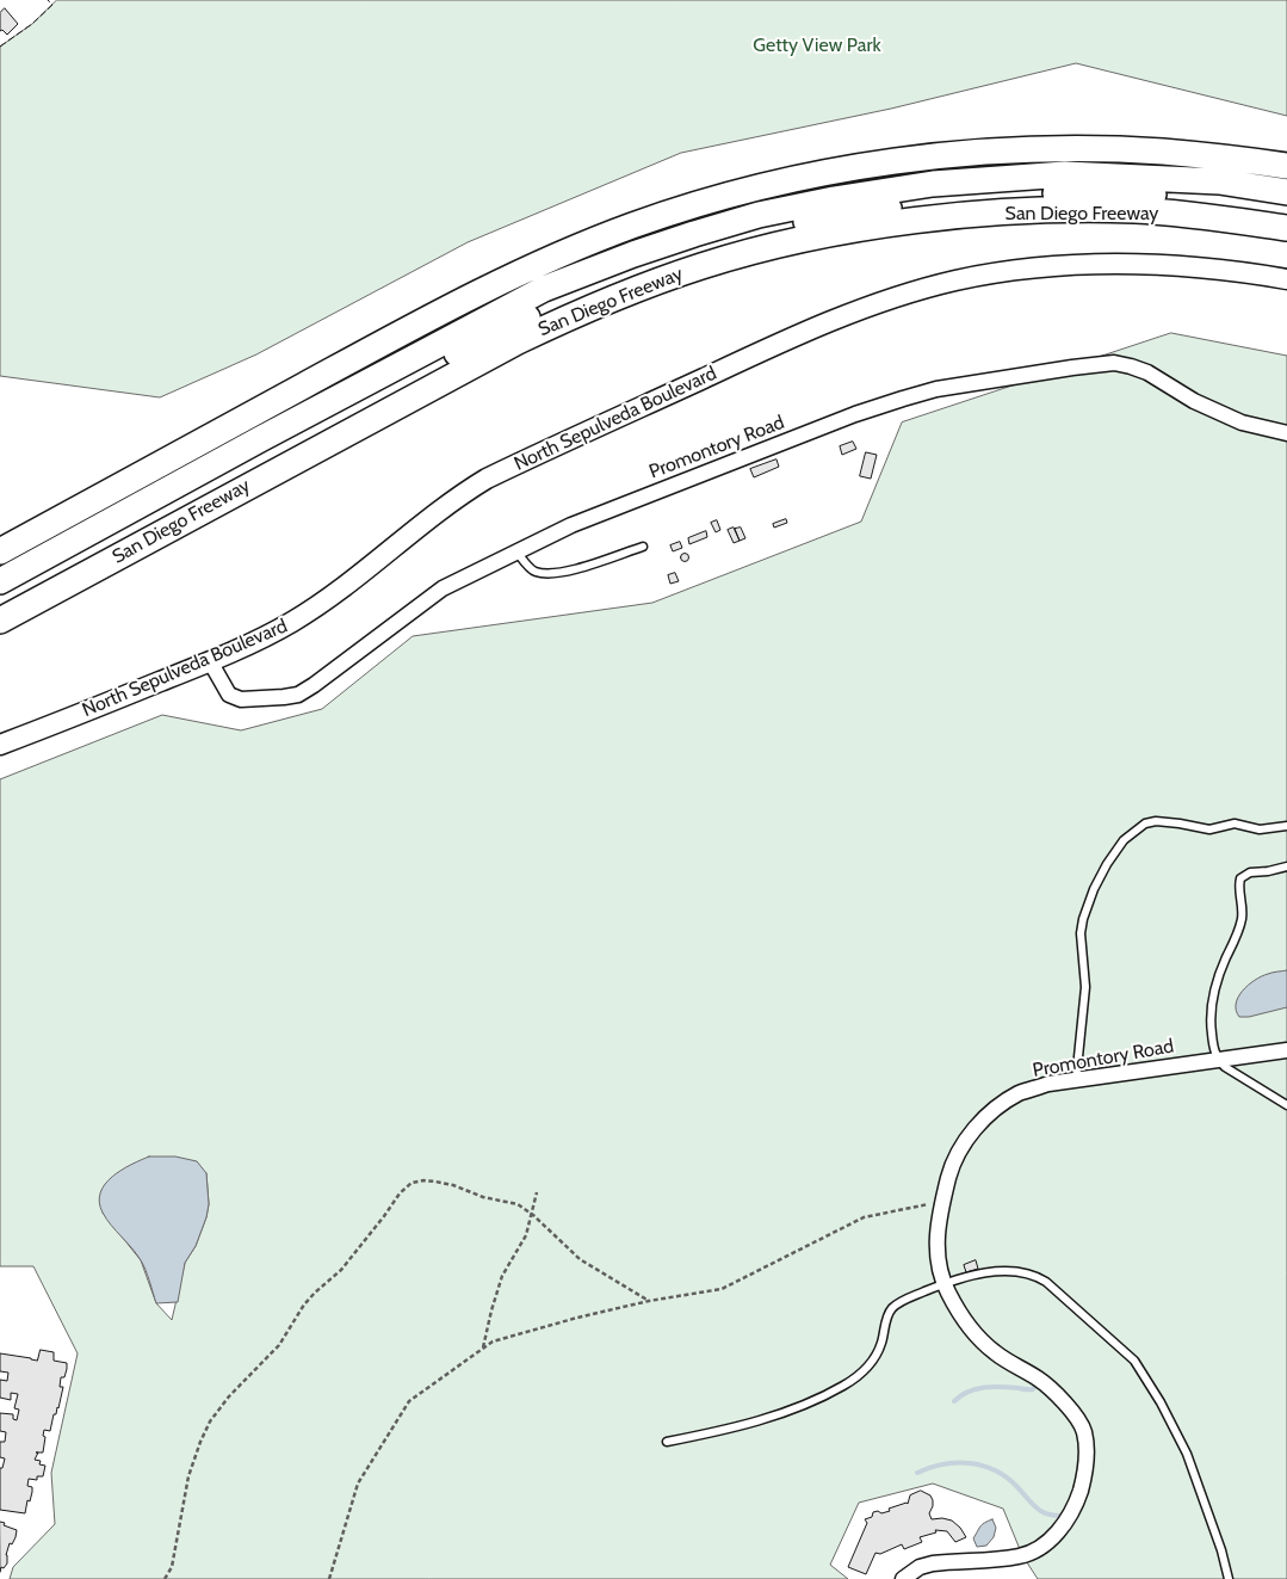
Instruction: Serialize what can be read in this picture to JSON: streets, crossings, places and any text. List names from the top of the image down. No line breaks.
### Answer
{"streets":{"highway":["San Diego Freeway"],"main road":["North Sepulveda Boulevard"],"street":["Promontory Road"]},"crossings":[["North Sepulveda Boulevard","Promontory Road"]],"parks":["Getty View Park"]}
